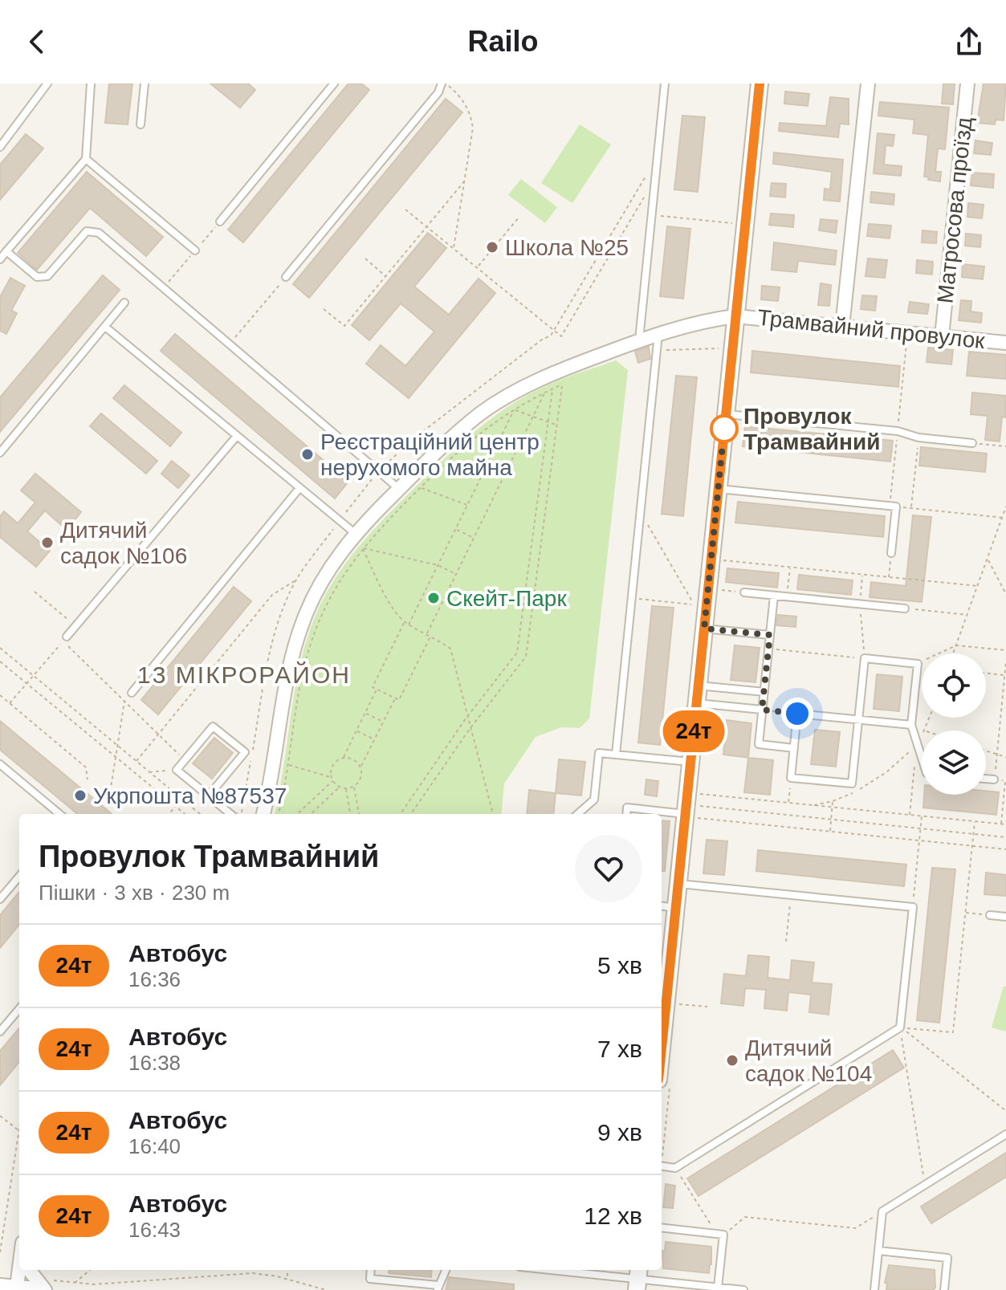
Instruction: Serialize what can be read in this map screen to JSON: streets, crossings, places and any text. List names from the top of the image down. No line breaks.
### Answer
{"streets":{"street":["Матросова проїзд","Трамвайний провулок"]},"crossings":[["Матросова проїзд","Трамвайний провулок"]],"districts":["13 МІКРОРАЙОН"],"places":["Школа №25","Провулок Трамвайний","Реєстраційний центр нерухомого майна","Дитячий садок №106","Скейт-Парк","Укрпошта №87537","Дитячий садок №104"],"lines":["bus line 24т"],"page":{"header":"Railo","on_map":"24т","heading":["Провулок Трамвайний","Пішки · 3 хв · 230 m"],"list":[{"mark":"24т","name":"Автобус","note":"16:36","value":"5 хв"},{"mark":"24т","name":"Автобус","note":"16:38","value":"7 хв"},{"mark":"24т","name":"Автобус","note":"16:40","value":"9 хв"},{"mark":"24т","name":"Автобус","note":"16:43","value":"12 хв"}]}}
